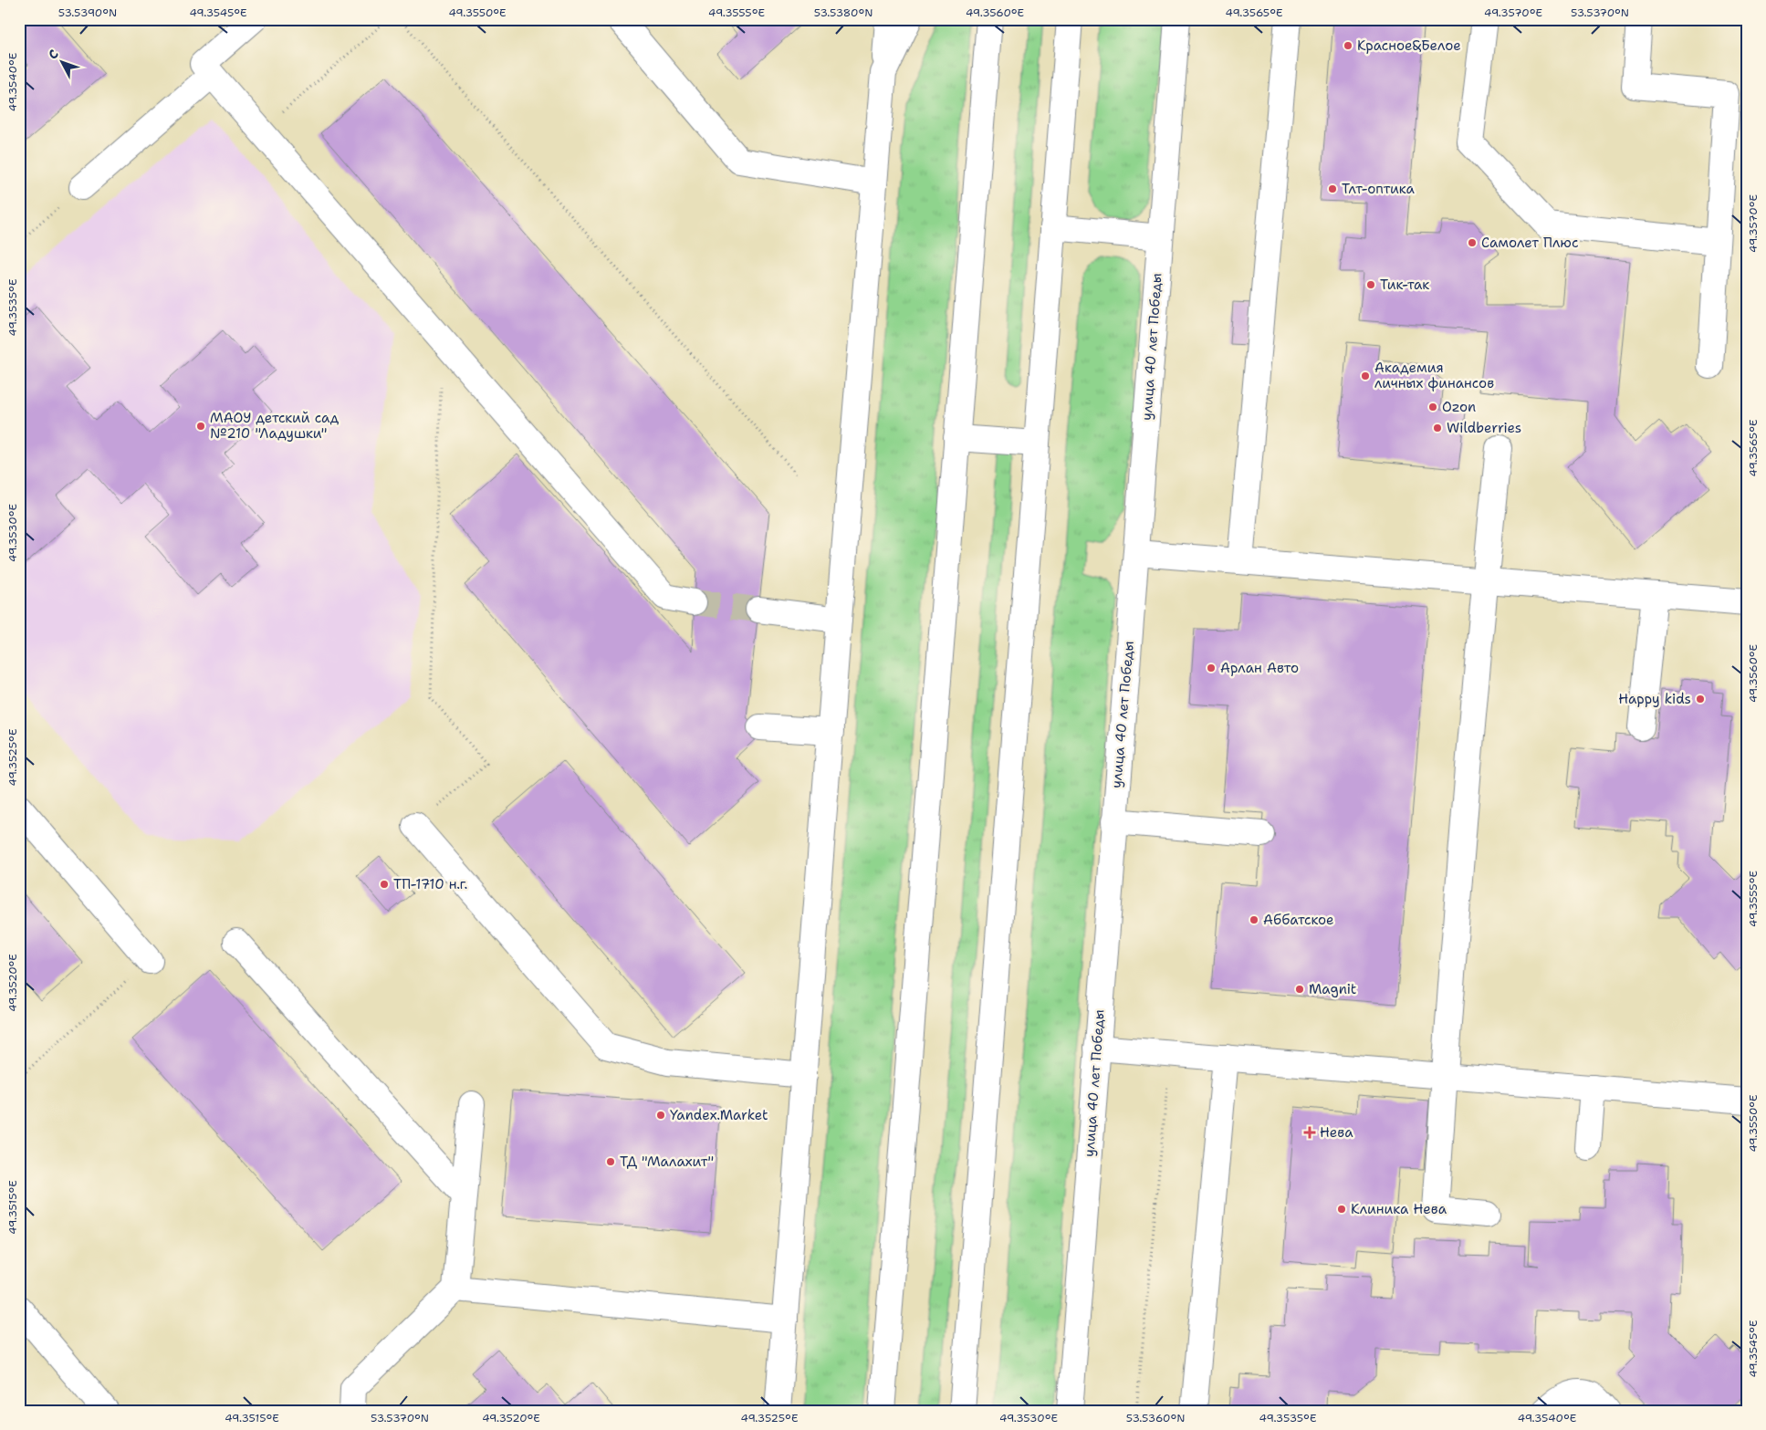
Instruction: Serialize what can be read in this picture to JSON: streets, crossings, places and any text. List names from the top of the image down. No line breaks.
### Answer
{"streets":{"street":["улица 40 лет Победы"]},"places":{"other":["Красное&Белое","Тлт-оптика","Самолет Плюс","Тик-так","Академия личных финансов","Ozon","МАОУ детский сад №210 \"Ладушки\"","Wildberries","Арлан Авто","Happy kids","ТП-1710 н.г.","Аббатское","Magnit","Yandex.Market","ТД \"Малахит\"","Клиника Нева"],"health":["Нева"]},"north":"top left","coordinates":["53.5390°N","49.3545°E","49.3550°E","49.3555°E","53.5380°N","49.3560°E","49.3565°E","49.3570°E","53.5370°N","49.3540°E","49.3535°E","49.3530°E","49.3525°E","49.3520°E","49.3515°E","53.5360°N"]}
